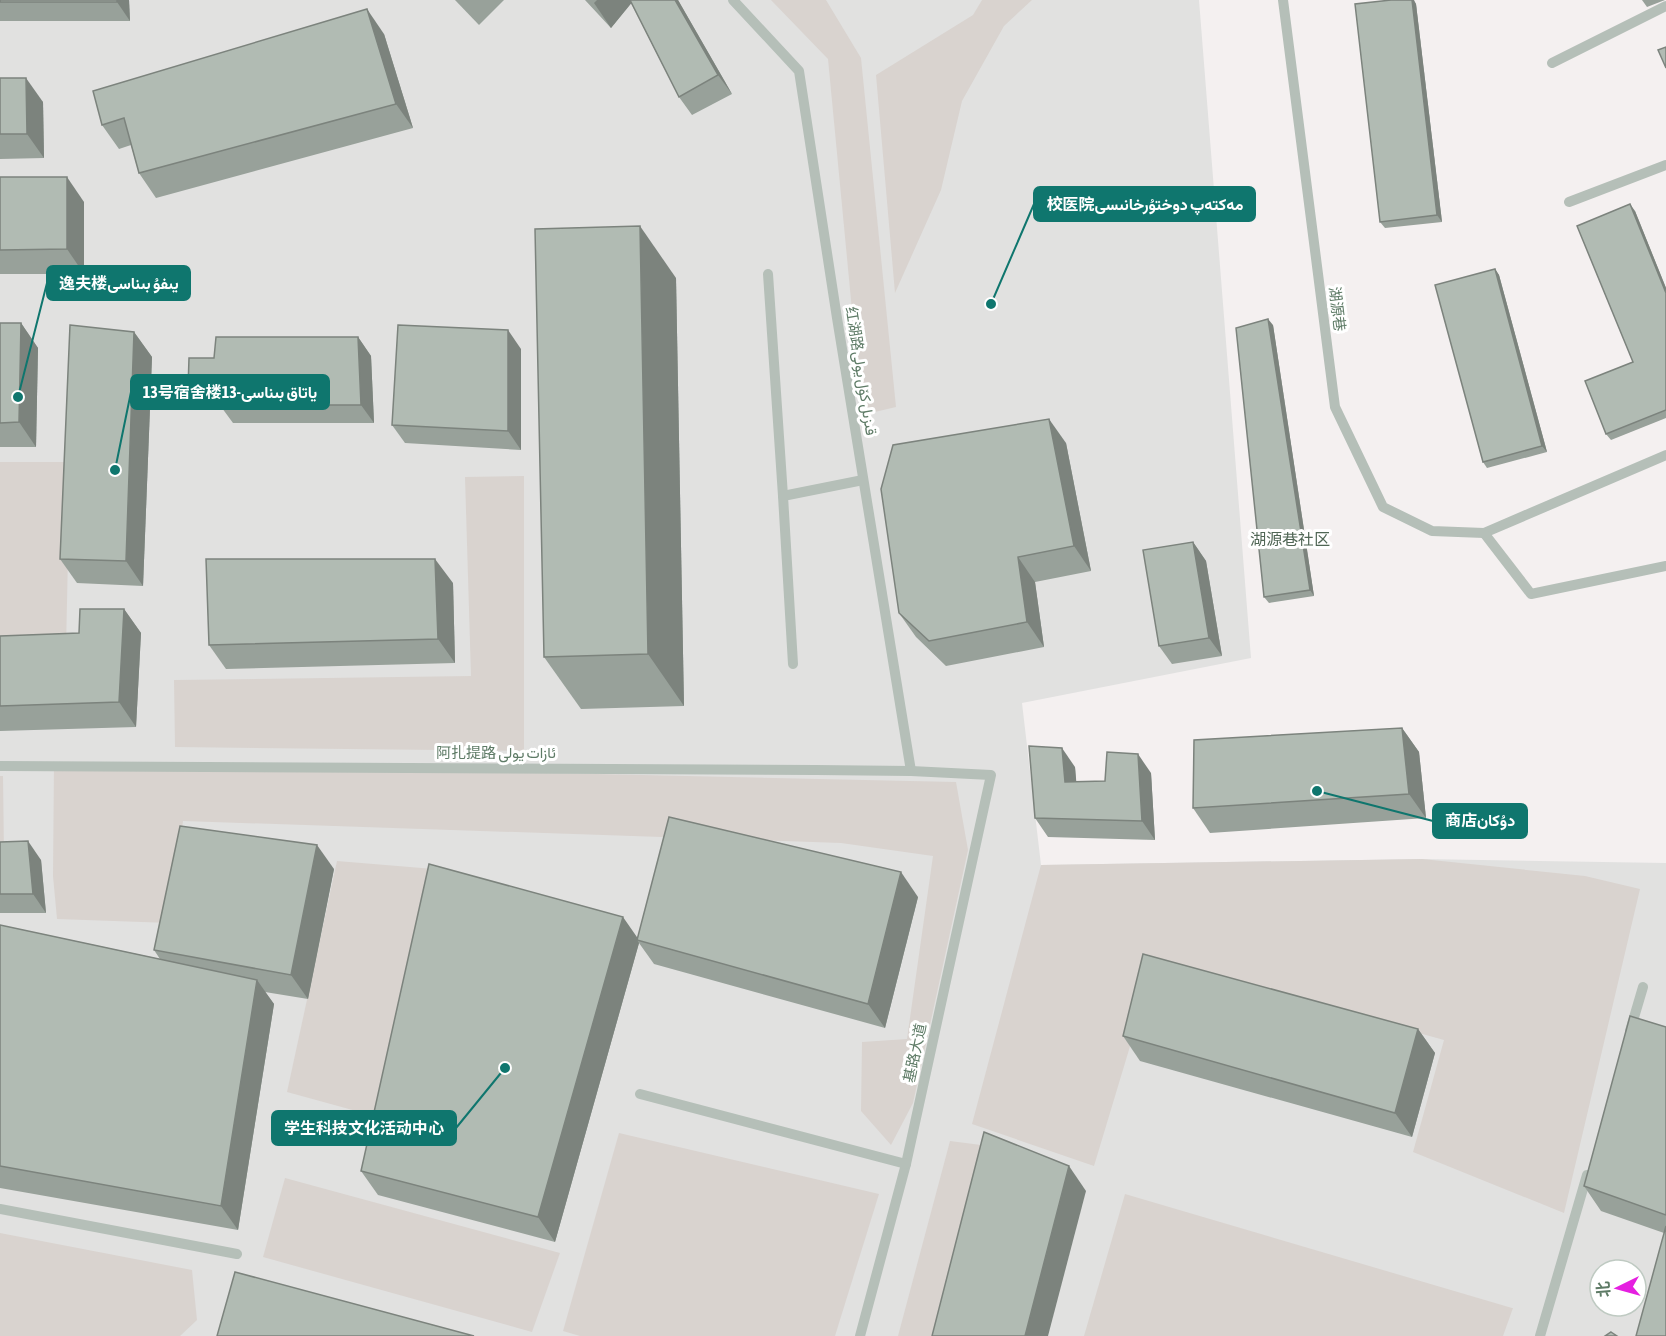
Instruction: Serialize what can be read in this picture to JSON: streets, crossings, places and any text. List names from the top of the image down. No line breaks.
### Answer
{"streets":{"street":["湖源巷","红湖路قىزىل كۆل يولى","阿扎提路 ئازات يولى","基路大道"]},"crossings":[["红湖路قىزىل كۆل يولى","阿扎提路 ئازات يولى"],["阿扎提路 ئازات يولى","基路大道"]],"districts":["湖源巷社区"],"places":["校医院مەكتەپ دوختۇرخانىسى","逸夫楼يىفۇ بىناسى","13号宿舍楼13-ياتاق بىناسى","商店دۇكان","学生科技文化活动中心"],"north":"left"}
